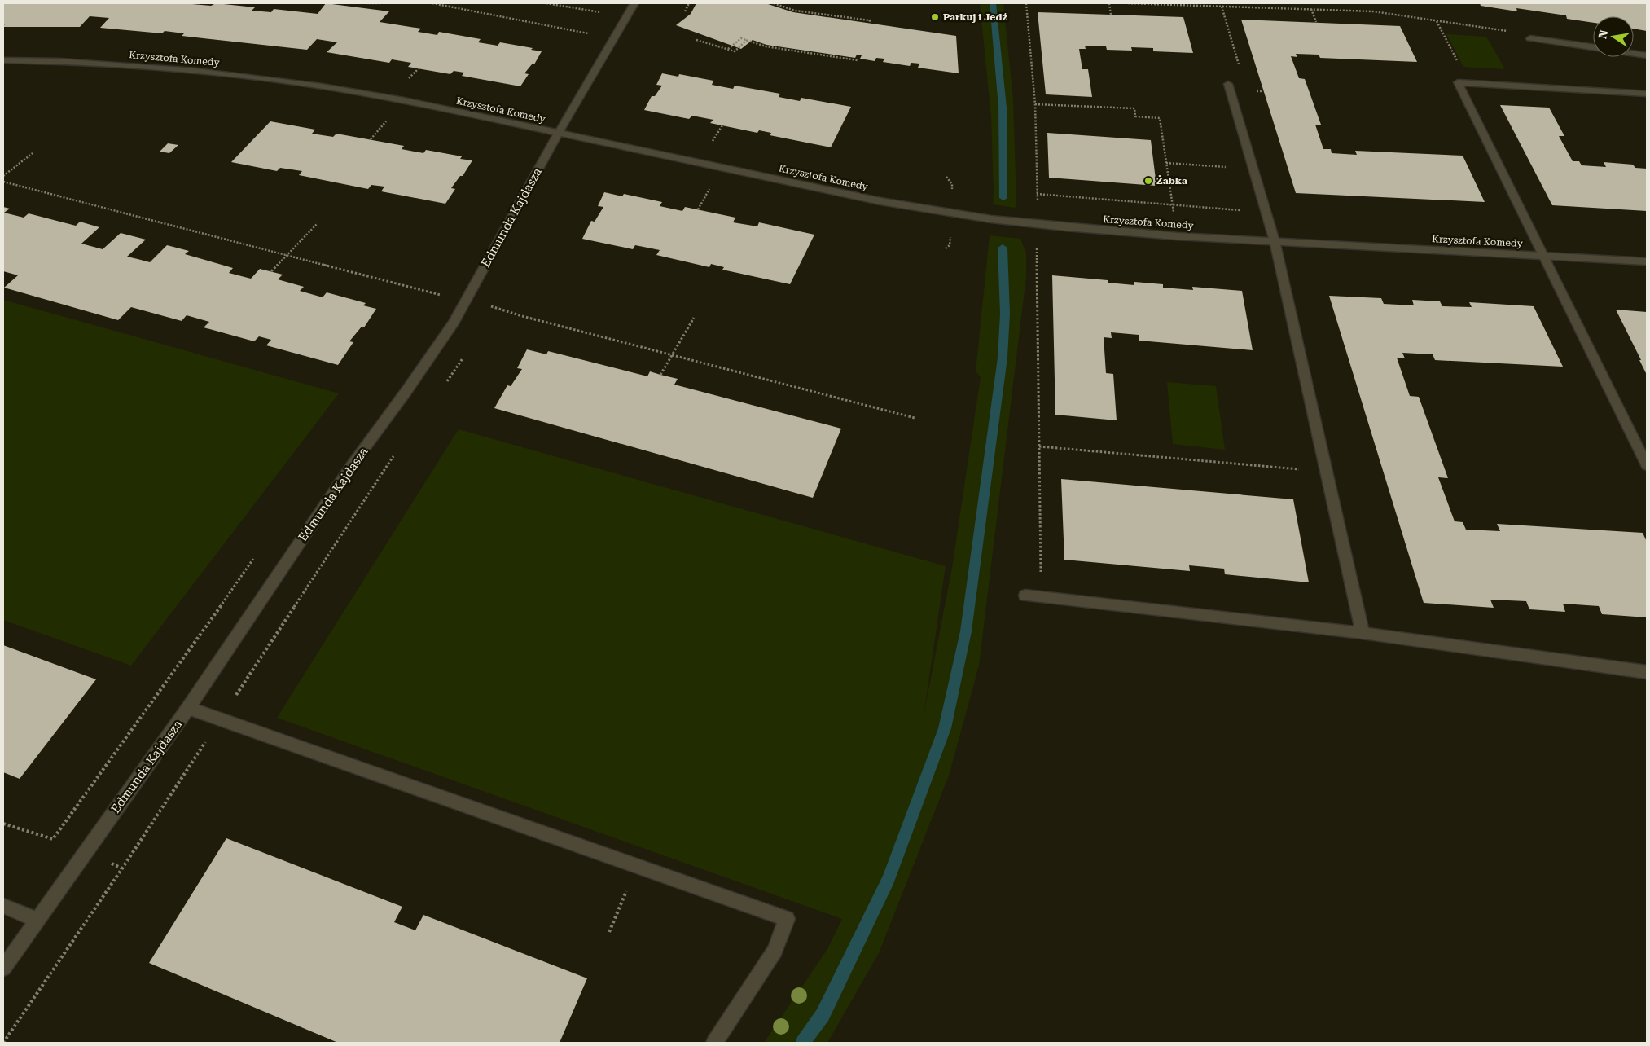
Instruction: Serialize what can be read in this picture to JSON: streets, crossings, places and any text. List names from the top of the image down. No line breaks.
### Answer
{"streets":{"street":["Krzysztofa Komedy","Edmunda Kajdasza"]},"crossings":[["Krzysztofa Komedy","Edmunda Kajdasza"]],"places":["Parkuj i Jedź","Żabka"],"north":"left"}
